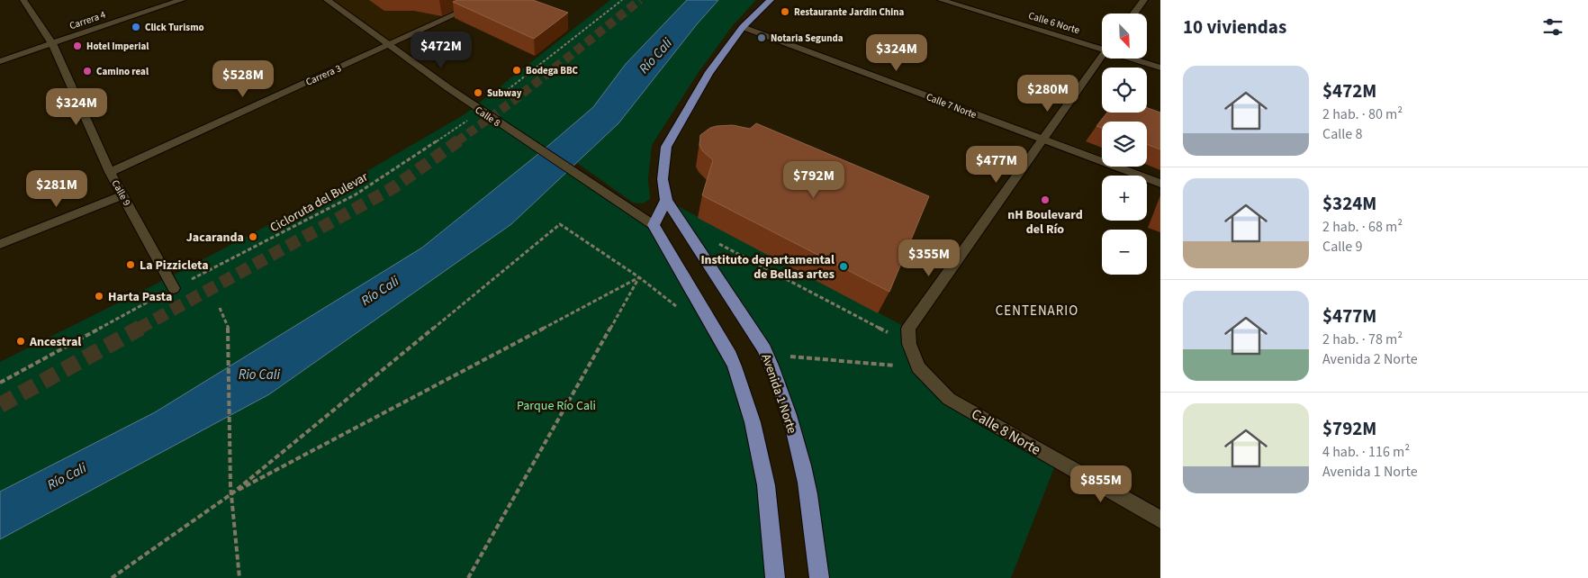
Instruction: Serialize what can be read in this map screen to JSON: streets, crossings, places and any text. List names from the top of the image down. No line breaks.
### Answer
{"streets":{"main road":["Avenida 1 Norte"],"street":["Carrera 4","Calle 6 Norte","Carrera 3","Calle 7 Norte","Calle 8","Calle 9","Calle 8 Norte"],"path":["Cicloruta del Bulevar"]},"crossings":[["Carrera 4","Calle 9"],["Carrera 3","Calle 8"],["Carrera 3","Calle 9"],["Calle 7 Norte","Avenida 1 Norte"],["Calle 8","Cicloruta del Bulevar"],["Calle 9","Cicloruta del Bulevar"]],"districts":["CENTENARIO"],"water":["Río Cali","Rio Cali"],"parks":["Parque Río Cali"],"places":["Restaurante Jardin China","Click Turismo","Notaria Segunda","Hotel Imperial","Bodega BBC","Camino real","Subway","nH Boulevard del Río","Jacaranda","La Pizzicleta","Instituto departamental de Bellas artes","Harta Pasta","Ancestral"],"north":"bottom right","page":{"heading":"10 viviendas","map_buttons":["+","−"],"price":["$472M","$324M","$528M","$280M","$324M","$477M","$792M","$281M","$355M","$855M"],"list":[{"name":"$472M","note":"2 hab. · 80 m² · Calle 8"},{"name":"$324M","note":"2 hab. · 68 m² · Calle 9"},{"name":"$477M","note":"2 hab. · 78 m² · Avenida 2 Norte"},{"name":"$792M","note":"4 hab. · 116 m² · Avenida 1 Norte"}]}}
